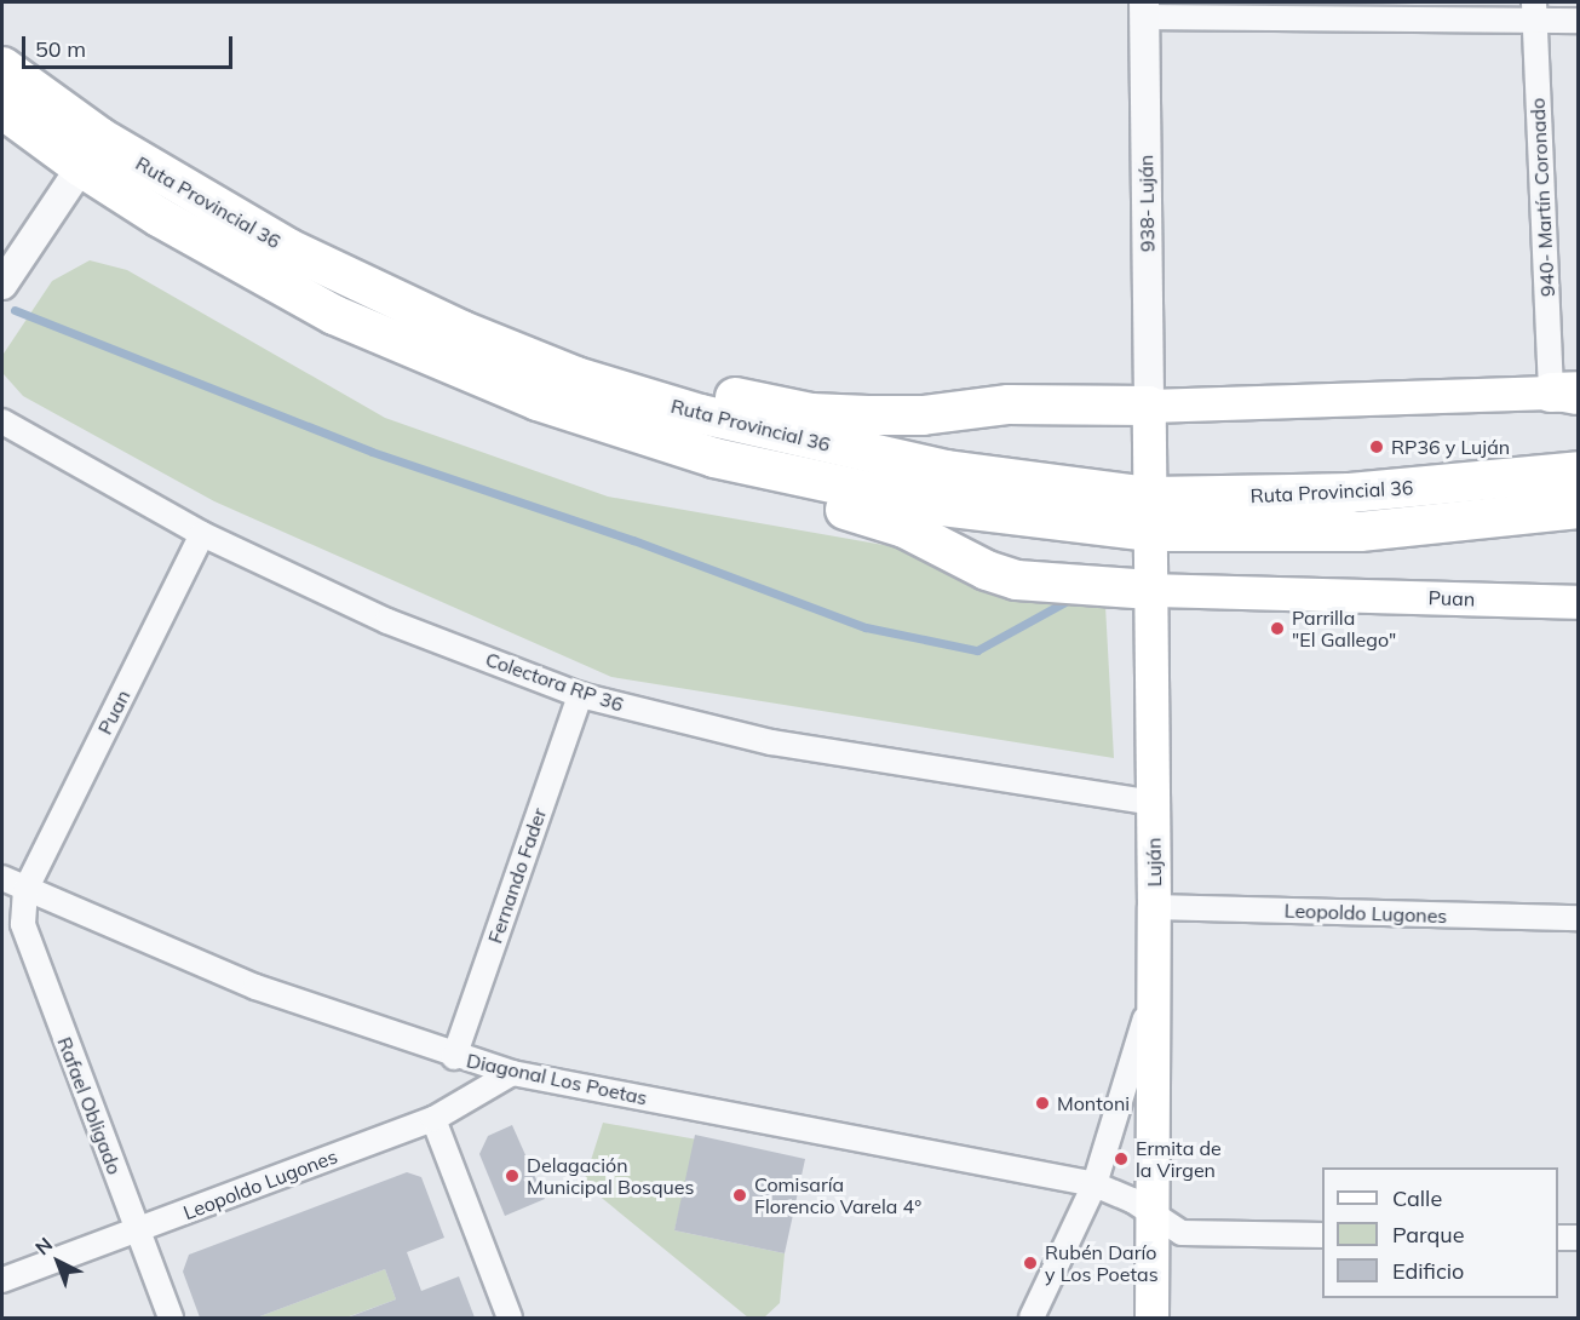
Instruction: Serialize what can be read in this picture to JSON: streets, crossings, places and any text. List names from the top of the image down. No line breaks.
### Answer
{"streets":{"main road":["Ruta Provincial 36","Puan","Luján"],"street":["940- Martín Coronado","938- Luján","Colectora RP 36","Fernando Fader","Leopoldo Lugones","Diagonal Los Poetas","Rafael Obligado"]},"crossings":[["Ruta Provincial 36","Luján"],["938- Luján","Luján"],["Puan","Colectora RP 36"],["Puan","Luján"],["Puan","Diagonal Los Poetas"],["Puan","Rafael Obligado"],["Colectora RP 36","Luján"],["Colectora RP 36","Fernando Fader"],["Luján","Leopoldo Lugones"],["Luján","Diagonal Los Poetas"],["Fernando Fader","Diagonal Los Poetas"],["Leopoldo Lugones","Diagonal Los Poetas"],["Leopoldo Lugones","Rafael Obligado"],["Diagonal Los Poetas","Rafael Obligado"]],"places":["RP36 y Luján","Parrilla \"El Gallego\"","Montoni","Ermita de la Virgen","Delagación Municipal Bosques","Comisaría Florencio Varela 4°","Rubén Darío y Los Poetas"],"legend":["Calle","Parque","Edificio"],"scale_bar":"50 m","north":"top left"}
